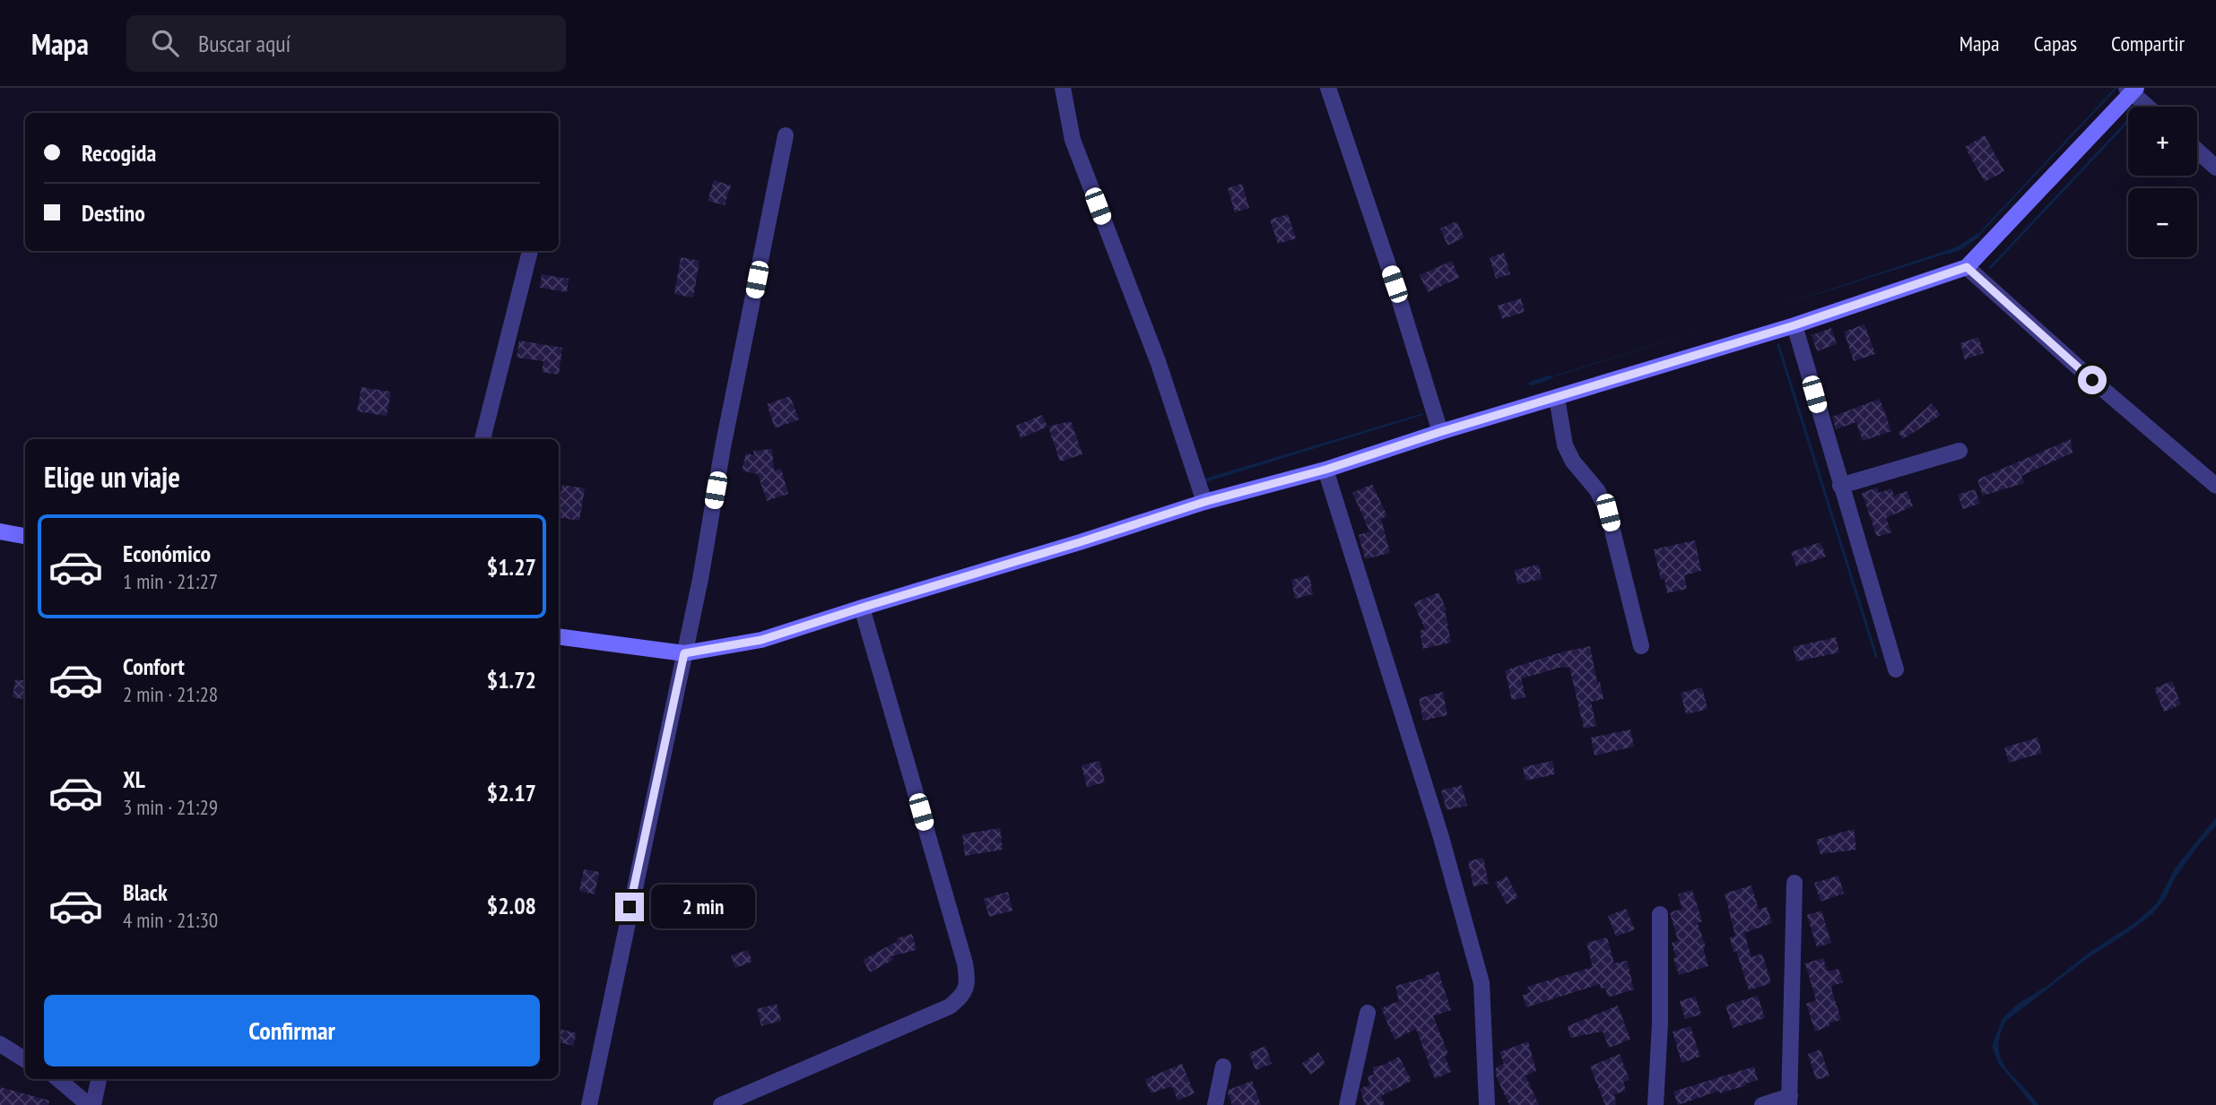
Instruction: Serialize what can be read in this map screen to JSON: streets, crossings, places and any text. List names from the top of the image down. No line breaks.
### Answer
{"page":{"header":"Mapa","search":"Buscar aquí","nav":["Mapa","Capas","Compartir"],"map_buttons":["+","−"],"banner":["Recogida","Destino"],"heading":"Elige un viaje","list":[{"name":"Económico","note":"1 min · 21:27","value":"$1.27"},{"name":"Confort","note":"2 min · 21:28","value":"$1.72"},{"name":"XL","note":"3 min · 21:29","value":"$2.17"},{"name":"Black","note":"4 min · 21:30","value":"$2.08"}],"bubble":"2 min","buttons":"Confirmar"}}
